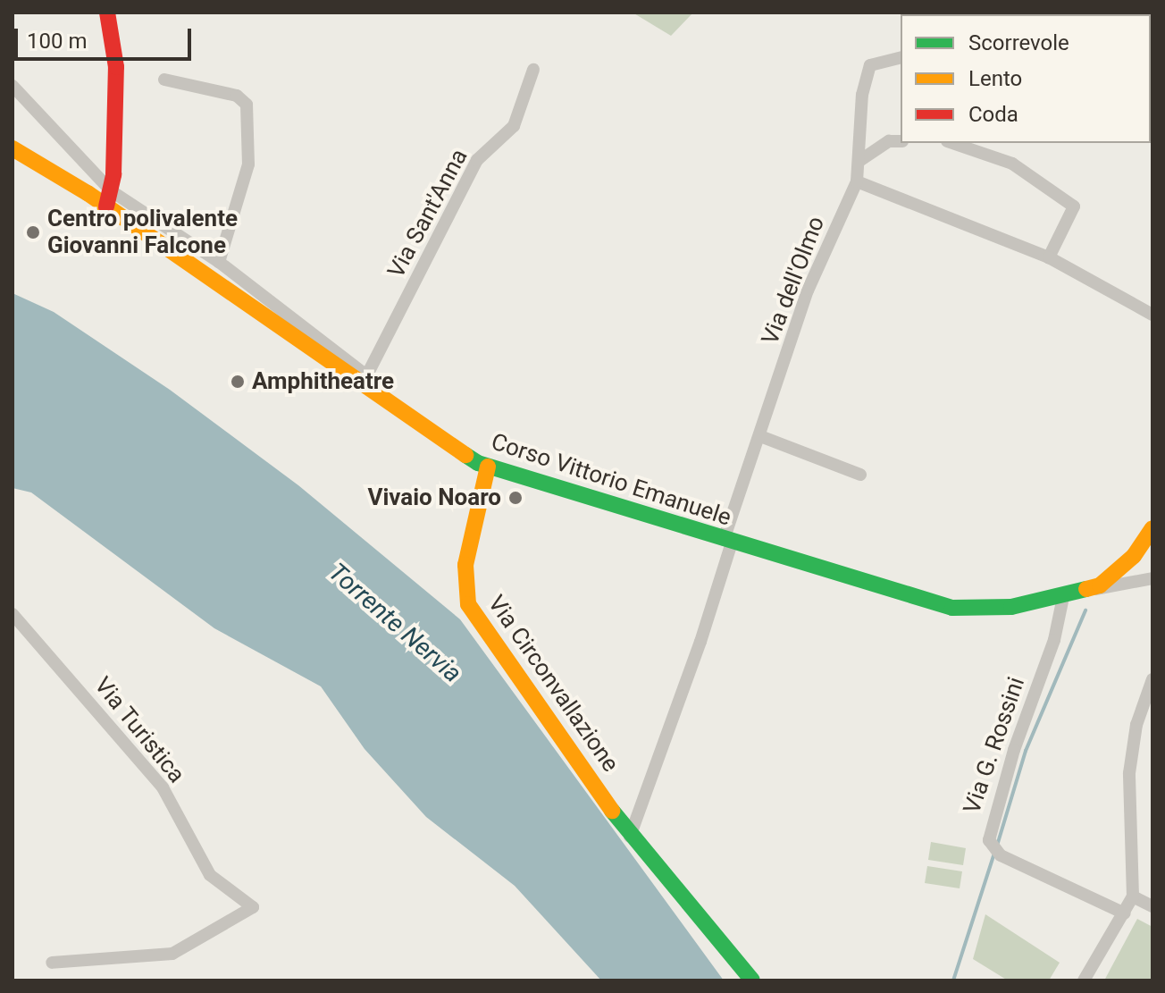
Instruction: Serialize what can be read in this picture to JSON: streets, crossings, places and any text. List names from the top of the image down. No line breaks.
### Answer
{"streets":{"main road":["Corso Vittorio Emanuele","Via Circonvallazione"],"street":["Via Sant'Anna","Via dell'Olmo","Via Turistica","Via G. Rossini"]},"crossings":[["Via Sant'Anna","Corso Vittorio Emanuele"],["Via dell'Olmo","Corso Vittorio Emanuele"],["Via dell'Olmo","Via Circonvallazione"],["Corso Vittorio Emanuele","Via Circonvallazione"],["Corso Vittorio Emanuele","Via G. Rossini"]],"water":["Torrente Nervia"],"places":["Centro polivalente Giovanni Falcone","Amphitheatre","Vivaio Noaro"],"legend":["Scorrevole","Lento","Coda"],"scale_bar":"100 m"}
